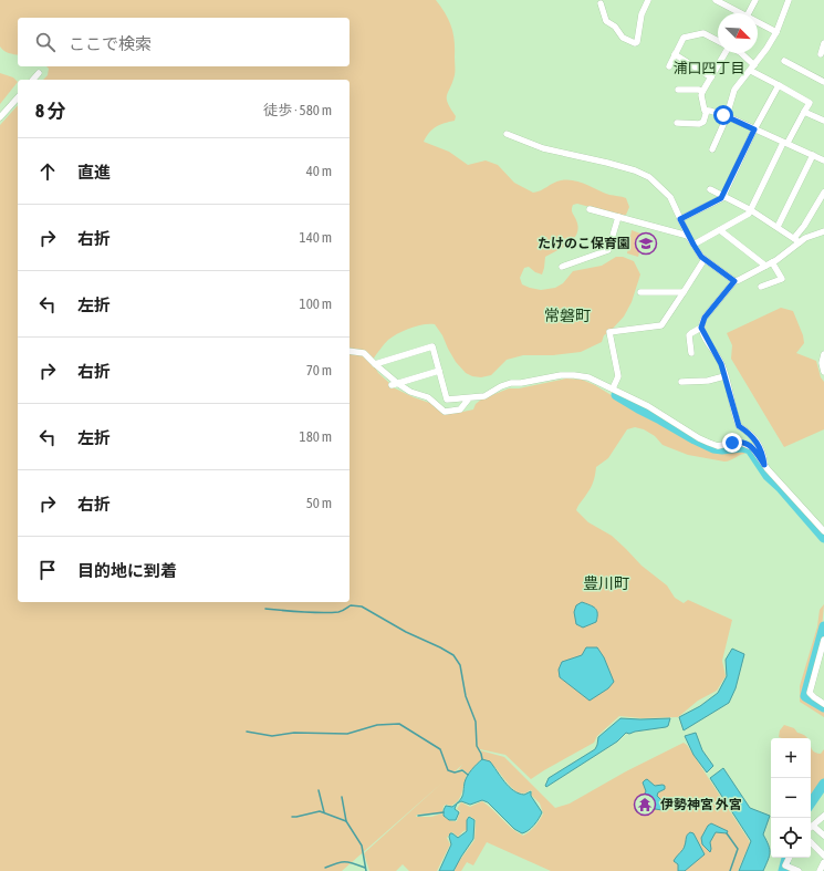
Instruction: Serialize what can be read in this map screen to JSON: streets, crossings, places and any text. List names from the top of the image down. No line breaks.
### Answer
{"districts":["浦口四丁目","常磐町","豊川町"],"places":{"school or university":["たけのこ保育園"],"temple":["伊勢神宮 外宮"]},"north":"bottom right","page":{"search":"ここで検索","heading":["8 分","徒歩 · 580 m"],"list":[["直進","40 m"],["右折","140 m"],["左折","100 m"],["右折","70 m"],["左折","180 m"],["右折","50 m"],"目的地に到着"],"map_buttons":["+","−"]}}
